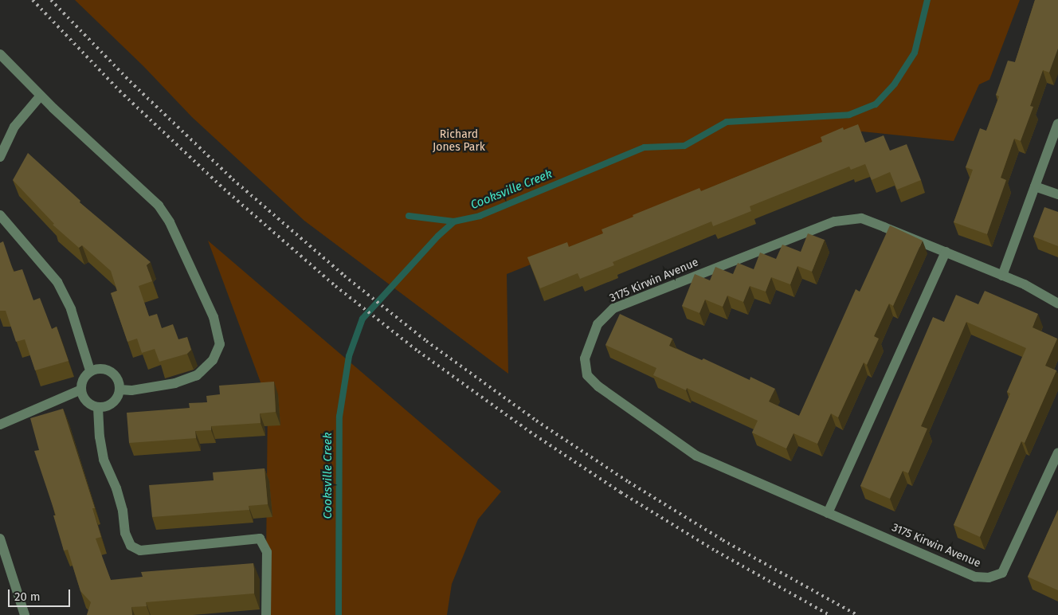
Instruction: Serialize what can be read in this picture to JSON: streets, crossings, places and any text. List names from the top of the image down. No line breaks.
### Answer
{"streets":{"street":["3175 Kirwin Avenue"]},"water":["Cooksville Creek"],"parks":["Richard Jones Park"],"scale_bar":"20 m"}
